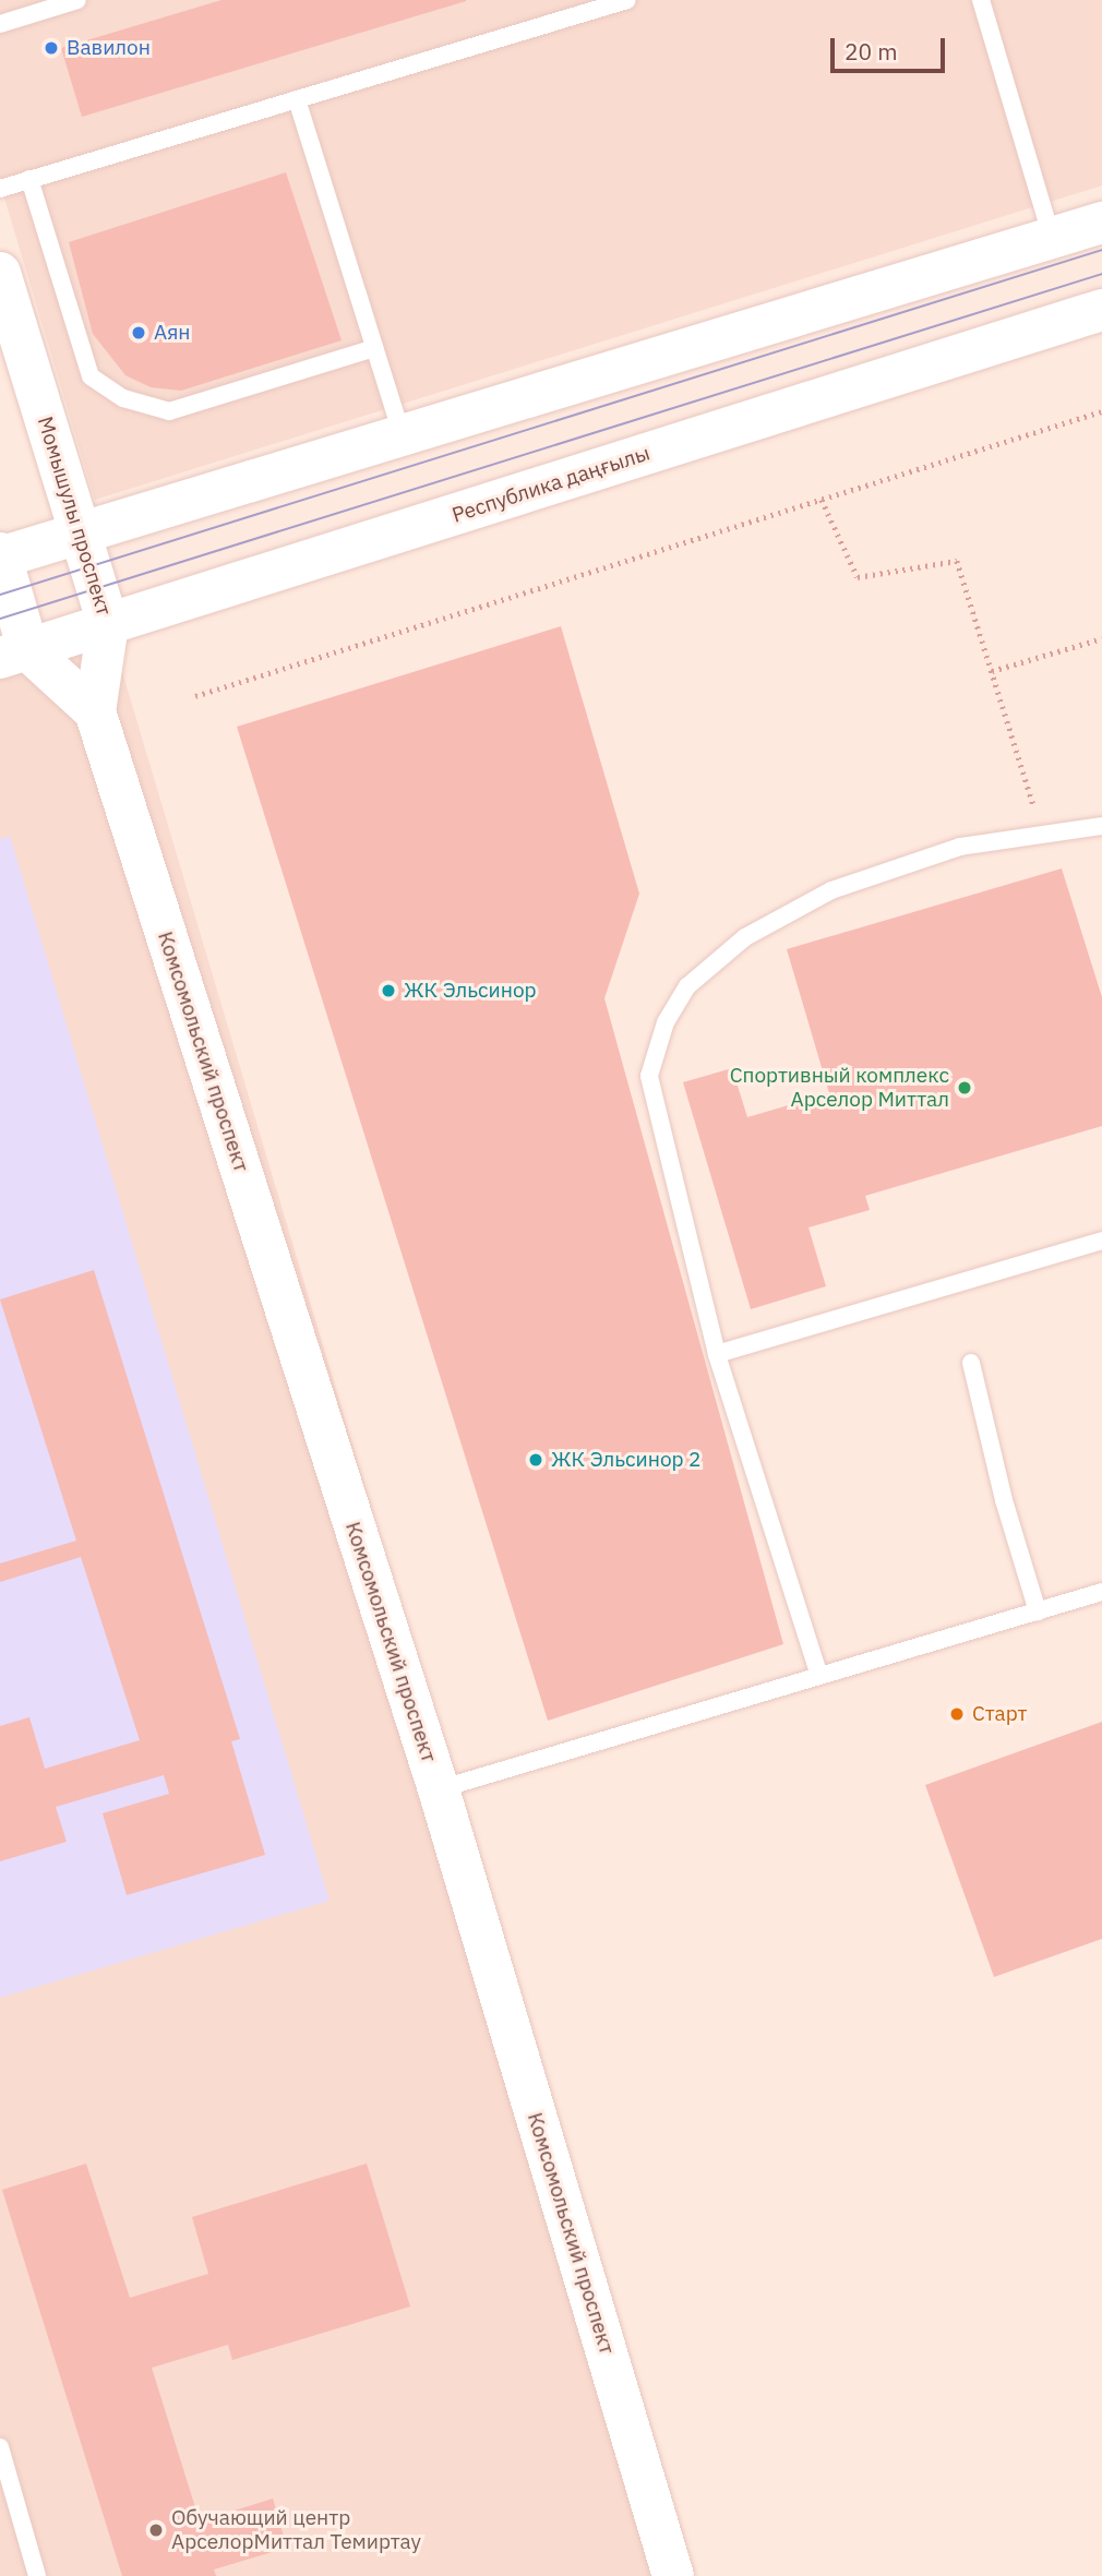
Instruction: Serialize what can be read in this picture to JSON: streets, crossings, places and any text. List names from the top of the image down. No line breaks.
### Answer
{"streets":{"street":["Республика даңғылы","Момышулы проспект","Комсомольский проспект"]},"crossings":[["Республика даңғылы","Момышулы проспект"],["Момышулы проспект","Комсомольский проспект"]],"places":["Вавилон","Аян","ЖК Эльсинор","Спортивный комплекс Арселор Миттал","ЖК Эльсинор 2","Старт","Обучающий центр АрселорМиттал Темиртау"],"scale_bar":"20 m"}
